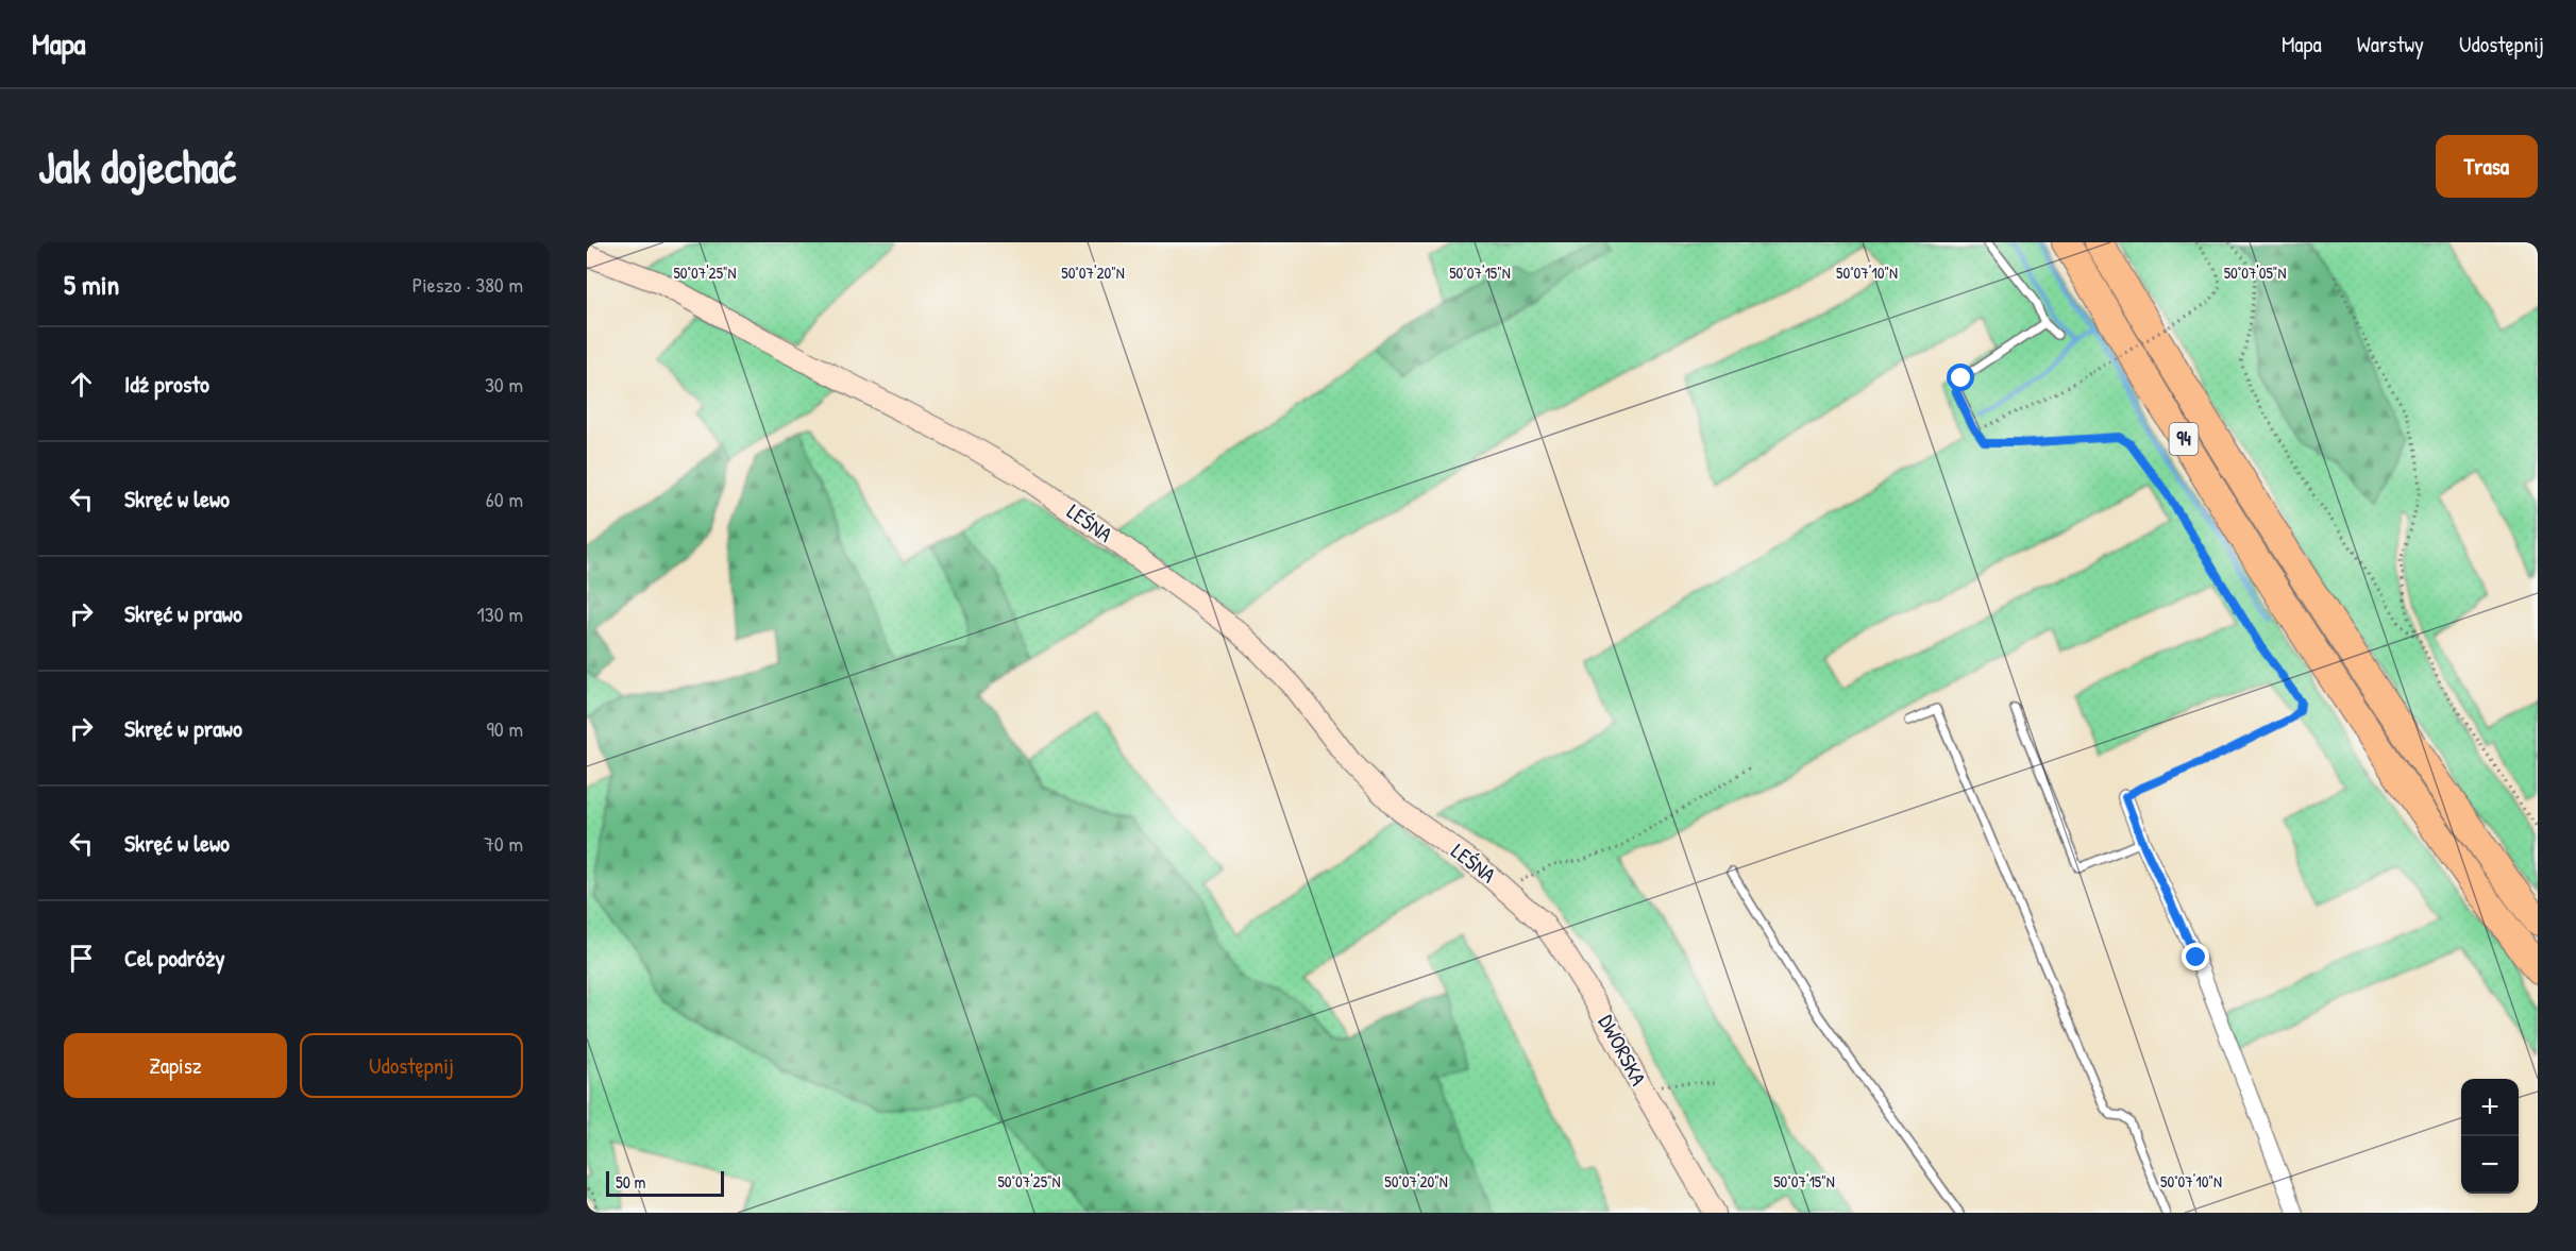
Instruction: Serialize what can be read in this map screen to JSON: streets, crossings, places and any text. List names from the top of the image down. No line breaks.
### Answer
{"streets":{"highway":["94"],"street":["LEŚNA","DWORSKA"]},"crossings":[["LEŚNA","DWORSKA"]],"scale_bar":"50 m","page":{"header":"Mapa","nav":["Mapa","Warstwy","Udostępnij"],"buttons":["Trasa",["Zapisz","Udostępnij"]],"title":"Jak dojechać","heading":["5 min","Pieszo · 380 m"],"list":[["Idź prosto","30 m"],["Skręć w lewo","60 m"],["Skręć w prawo","130 m"],["Skręć w prawo","90 m"],["Skręć w lewo","70 m"],"Cel podróży"],"map_buttons":["+","−"],"scale":"50 m"},"coordinates":["50°07'25\"N","50°07'20\"N","50°07'15\"N","50°07'10\"N","50°07'05\"N"]}
